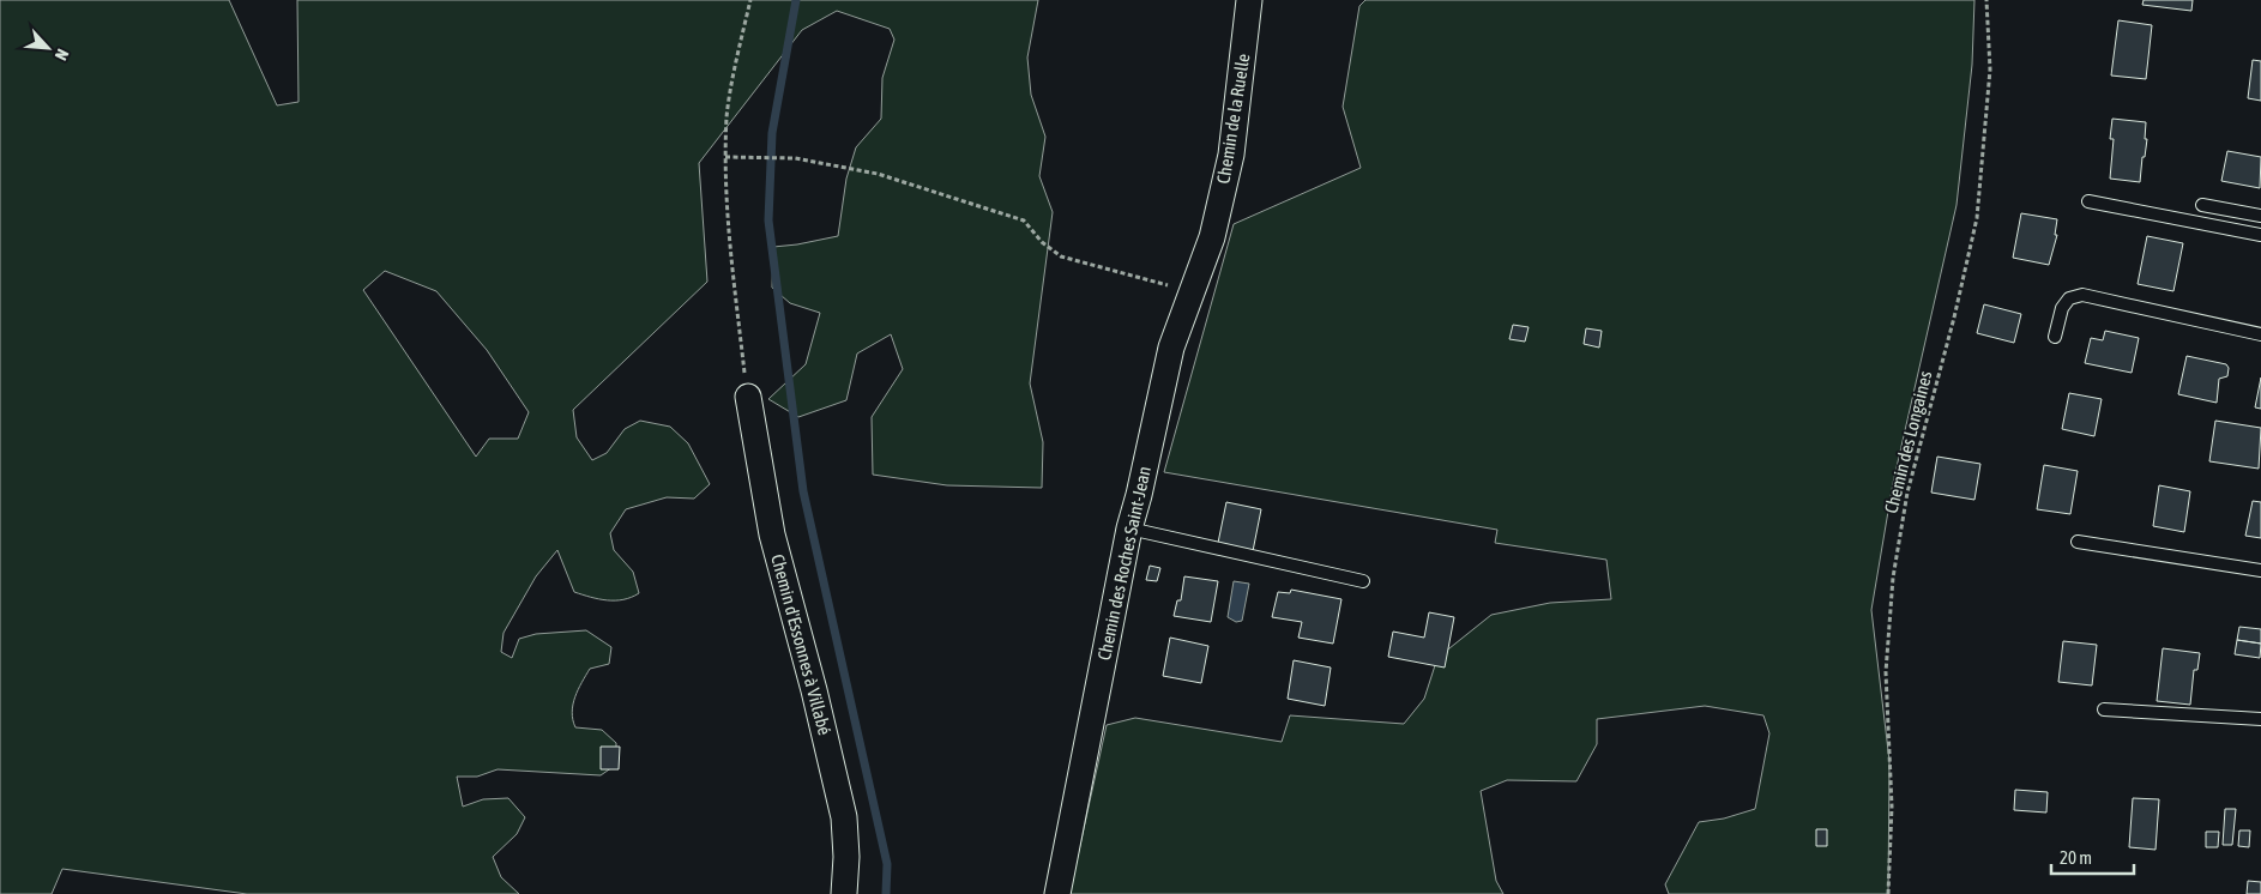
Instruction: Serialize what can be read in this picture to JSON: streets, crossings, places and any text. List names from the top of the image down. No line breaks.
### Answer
{"streets":{"street":["Chemin de la Ruelle","Chemin des Roches Saint-Jean","Chemin d'Essonnes à Villabé"],"path":["Chemin des Longaines"]},"crossings":[["Chemin de la Ruelle","Chemin des Roches Saint-Jean"]],"scale_bar":"20 m","north":"bottom right"}
